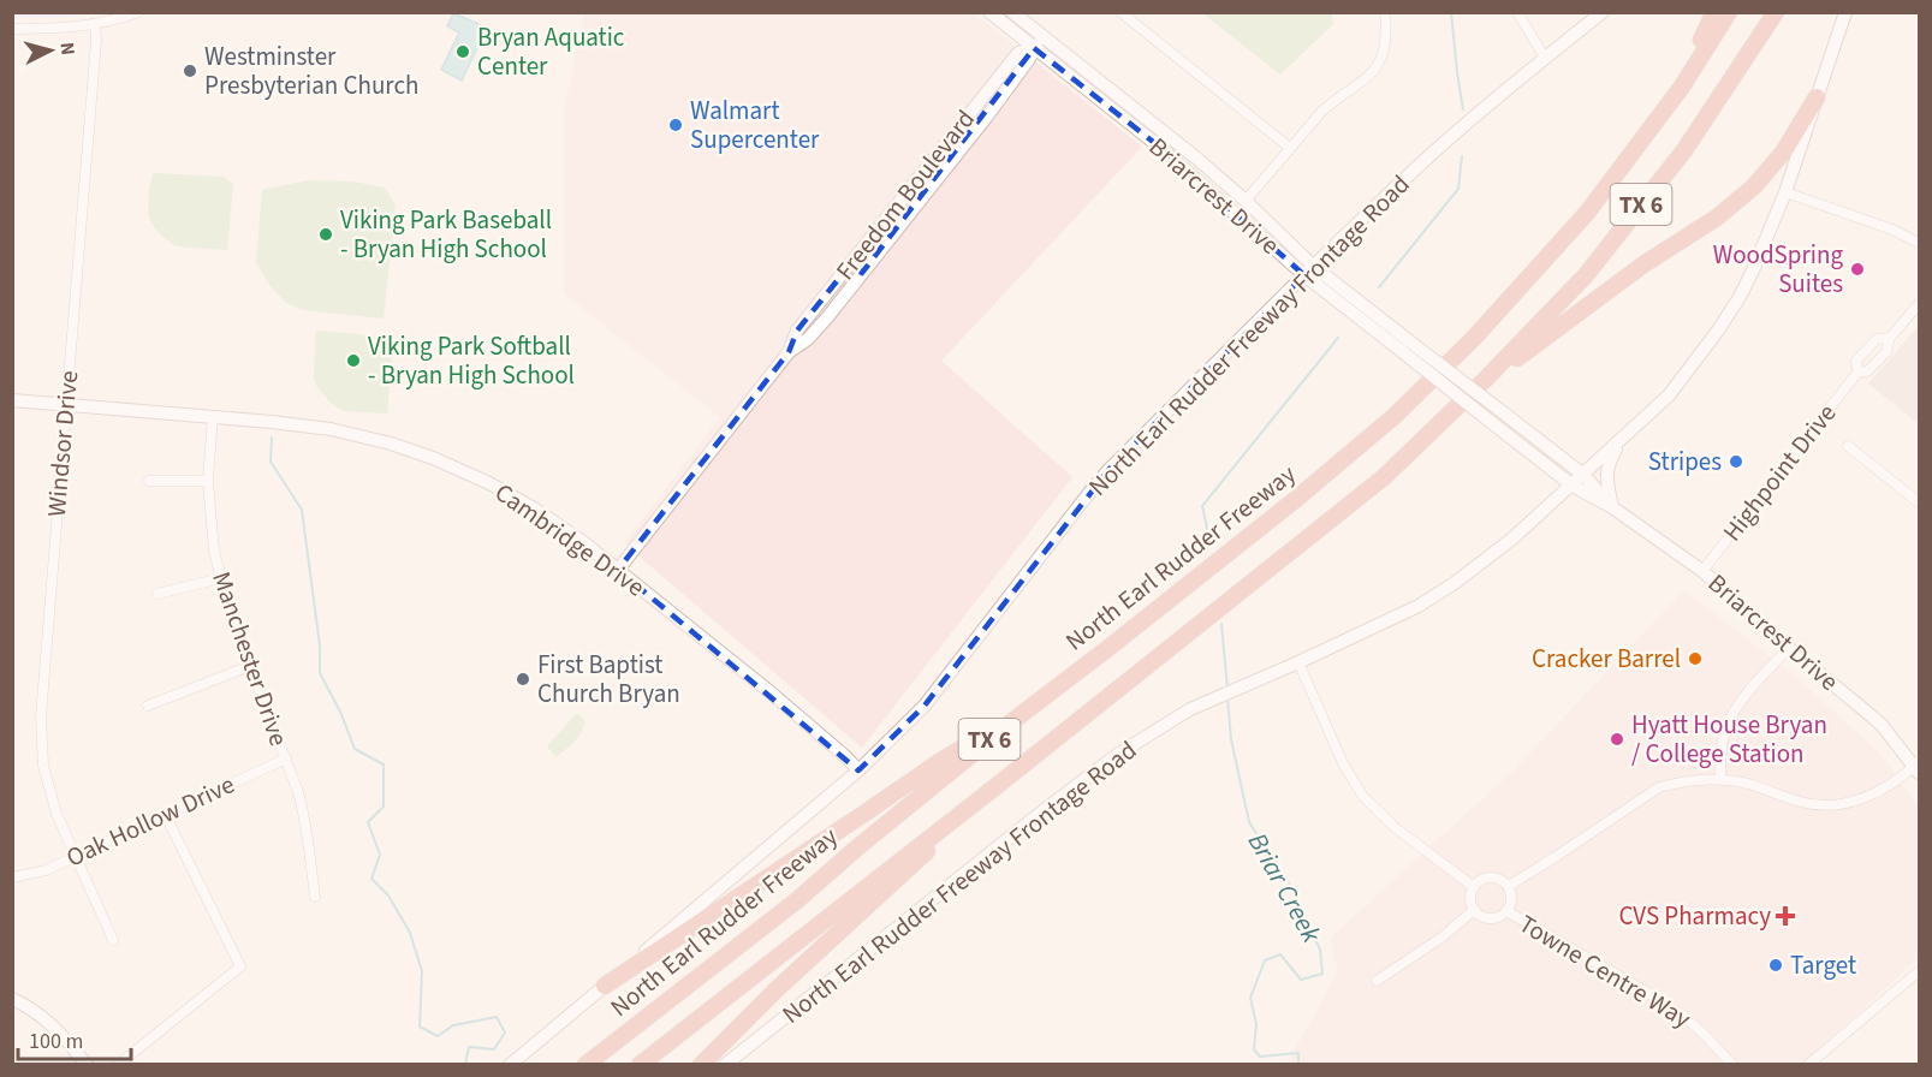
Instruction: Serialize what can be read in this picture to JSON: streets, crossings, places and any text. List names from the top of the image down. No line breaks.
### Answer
{"streets":{"highway":["TX 6","North Earl Rudder Freeway"],"main road":["Freedom Boulevard","Briarcrest Drive","North Earl Rudder Freeway Frontage Road","Cambridge Drive"],"street":["Windsor Drive","Highpoint Drive","Manchester Drive","Oak Hollow Drive","Towne Centre Way"]},"crossings":[["Freedom Boulevard","Briarcrest Drive"],["Freedom Boulevard","Cambridge Drive"],["Briarcrest Drive","North Earl Rudder Freeway Frontage Road"],["Briarcrest Drive","Highpoint Drive"],["North Earl Rudder Freeway Frontage Road","Cambridge Drive"],["Windsor Drive","Cambridge Drive"],["Windsor Drive","Oak Hollow Drive"],["Cambridge Drive","Manchester Drive"],["Manchester Drive","Oak Hollow Drive"]],"water":["Briar Creek"],"places":{"other":["Bryan Aquatic Center","Westminster Presbyterian Church","Walmart Supercenter","Viking Park Baseball - Bryan High School","WoodSpring Suites","Viking Park Softball - Bryan High School","Stripes","Cracker Barrel","First Baptist Church Bryan","Hyatt House Bryan / College Station","Target"],"health":["CVS Pharmacy"]},"scale_bar":"100 m","north":"right"}
